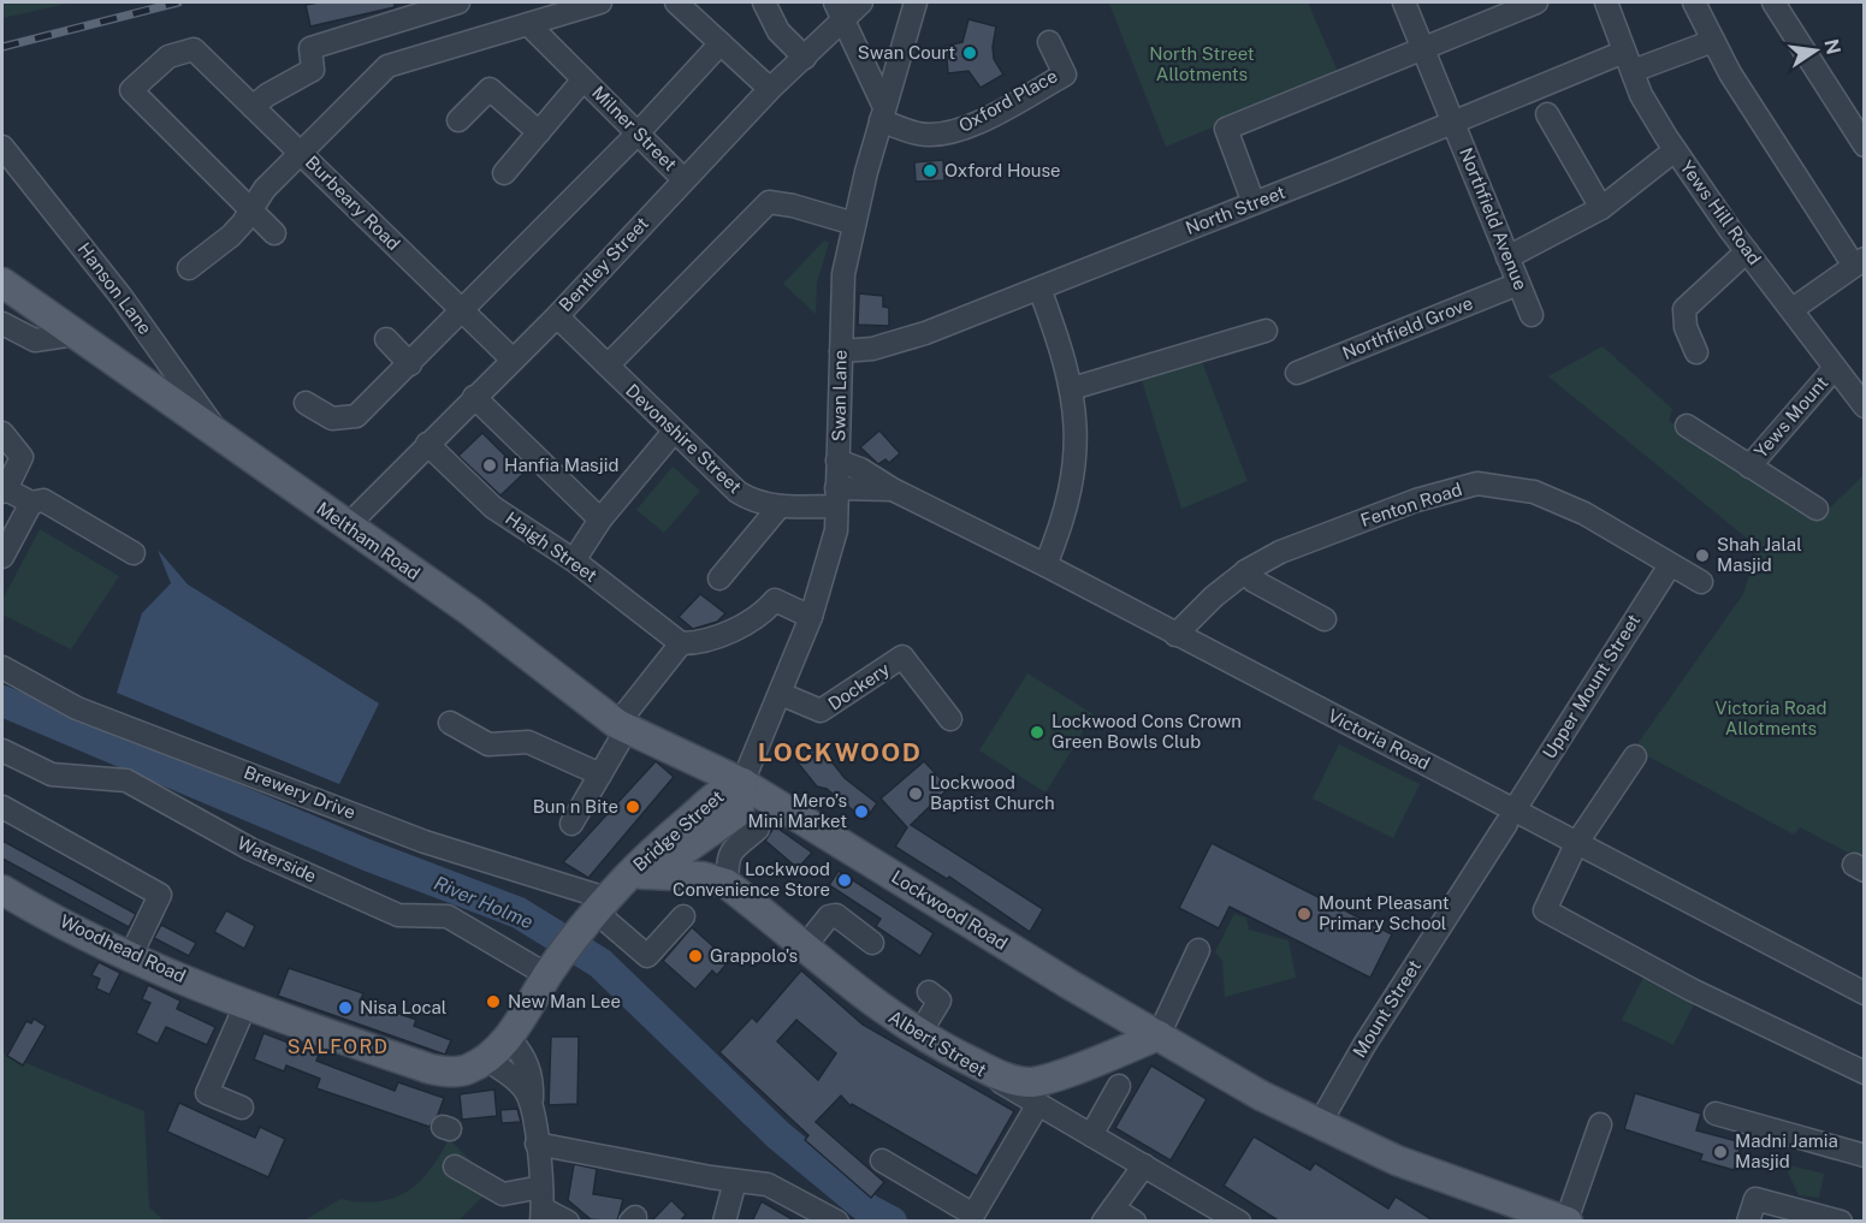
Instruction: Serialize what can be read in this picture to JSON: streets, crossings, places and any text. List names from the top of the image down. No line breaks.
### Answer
{"streets":{"main road":["Meltham Road","Bridge Street","Lockwood Road","Woodhead Road","Albert Street"],"street":["Oxford Place","Milner Street","Burbeary Road","North Street","Yews Hill Road","Northfield Avenue","Bentley Street","Hanson Lane","Northfield Grove","Swan Lane","Yews Mount","Devonshire Street","Fenton Road","Haigh Street","Dockery","Upper Mount Street","Victoria Road","Brewery Drive","Waterside","Mount Street"]},"crossings":[["Oxford Place","Swan Lane"],["Milner Street","Bentley Street"],["Burbeary Road","Bentley Street"],["North Street","Yews Hill Road"],["North Street","Northfield Avenue"],["North Street","Swan Lane"],["Yews Hill Road","Yews Mount"],["Northfield Avenue","Northfield Grove"],["Bentley Street","Devonshire Street"],["Bentley Street","Meltham Road"],["Bentley Street","Haigh Street"],["Hanson Lane","Meltham Road"],["Swan Lane","Devonshire Street"],["Swan Lane","Meltham Road"],["Swan Lane","Dockery"],["Swan Lane","Victoria Road"],["Swan Lane","Bridge Street"],["Swan Lane","Lockwood Road"],["Devonshire Street","Victoria Road"],["Fenton Road","Upper Mount Street"],["Fenton Road","Victoria Road"],["Meltham Road","Bridge Street"],["Meltham Road","Lockwood Road"],["Upper Mount Street","Victoria Road"],["Upper Mount Street","Mount Street"],["Victoria Road","Mount Street"],["Brewery Drive","Bridge Street"],["Brewery Drive","Albert Street"],["Bridge Street","Waterside"],["Bridge Street","Lockwood Road"],["Bridge Street","Woodhead Road"],["Bridge Street","Albert Street"],["Lockwood Road","Mount Street"]],"districts":["LOCKWOOD","SALFORD"],"water":["River Holme"],"parks":["North Street Allotments","Victoria Road Allotments"],"places":["Swan Court","Oxford House","Hanfia Masjid","Shah Jalal Masjid","Lockwood Cons Crown Green Bowls Club","Lockwood Baptist Church","Bun n Bite","Mero’s Mini Market","Lockwood Convenience Store","Mount Pleasant Primary School","Grappolo's","New Man Lee","Nisa Local","Madni Jamia Masjid"],"north":"right"}
